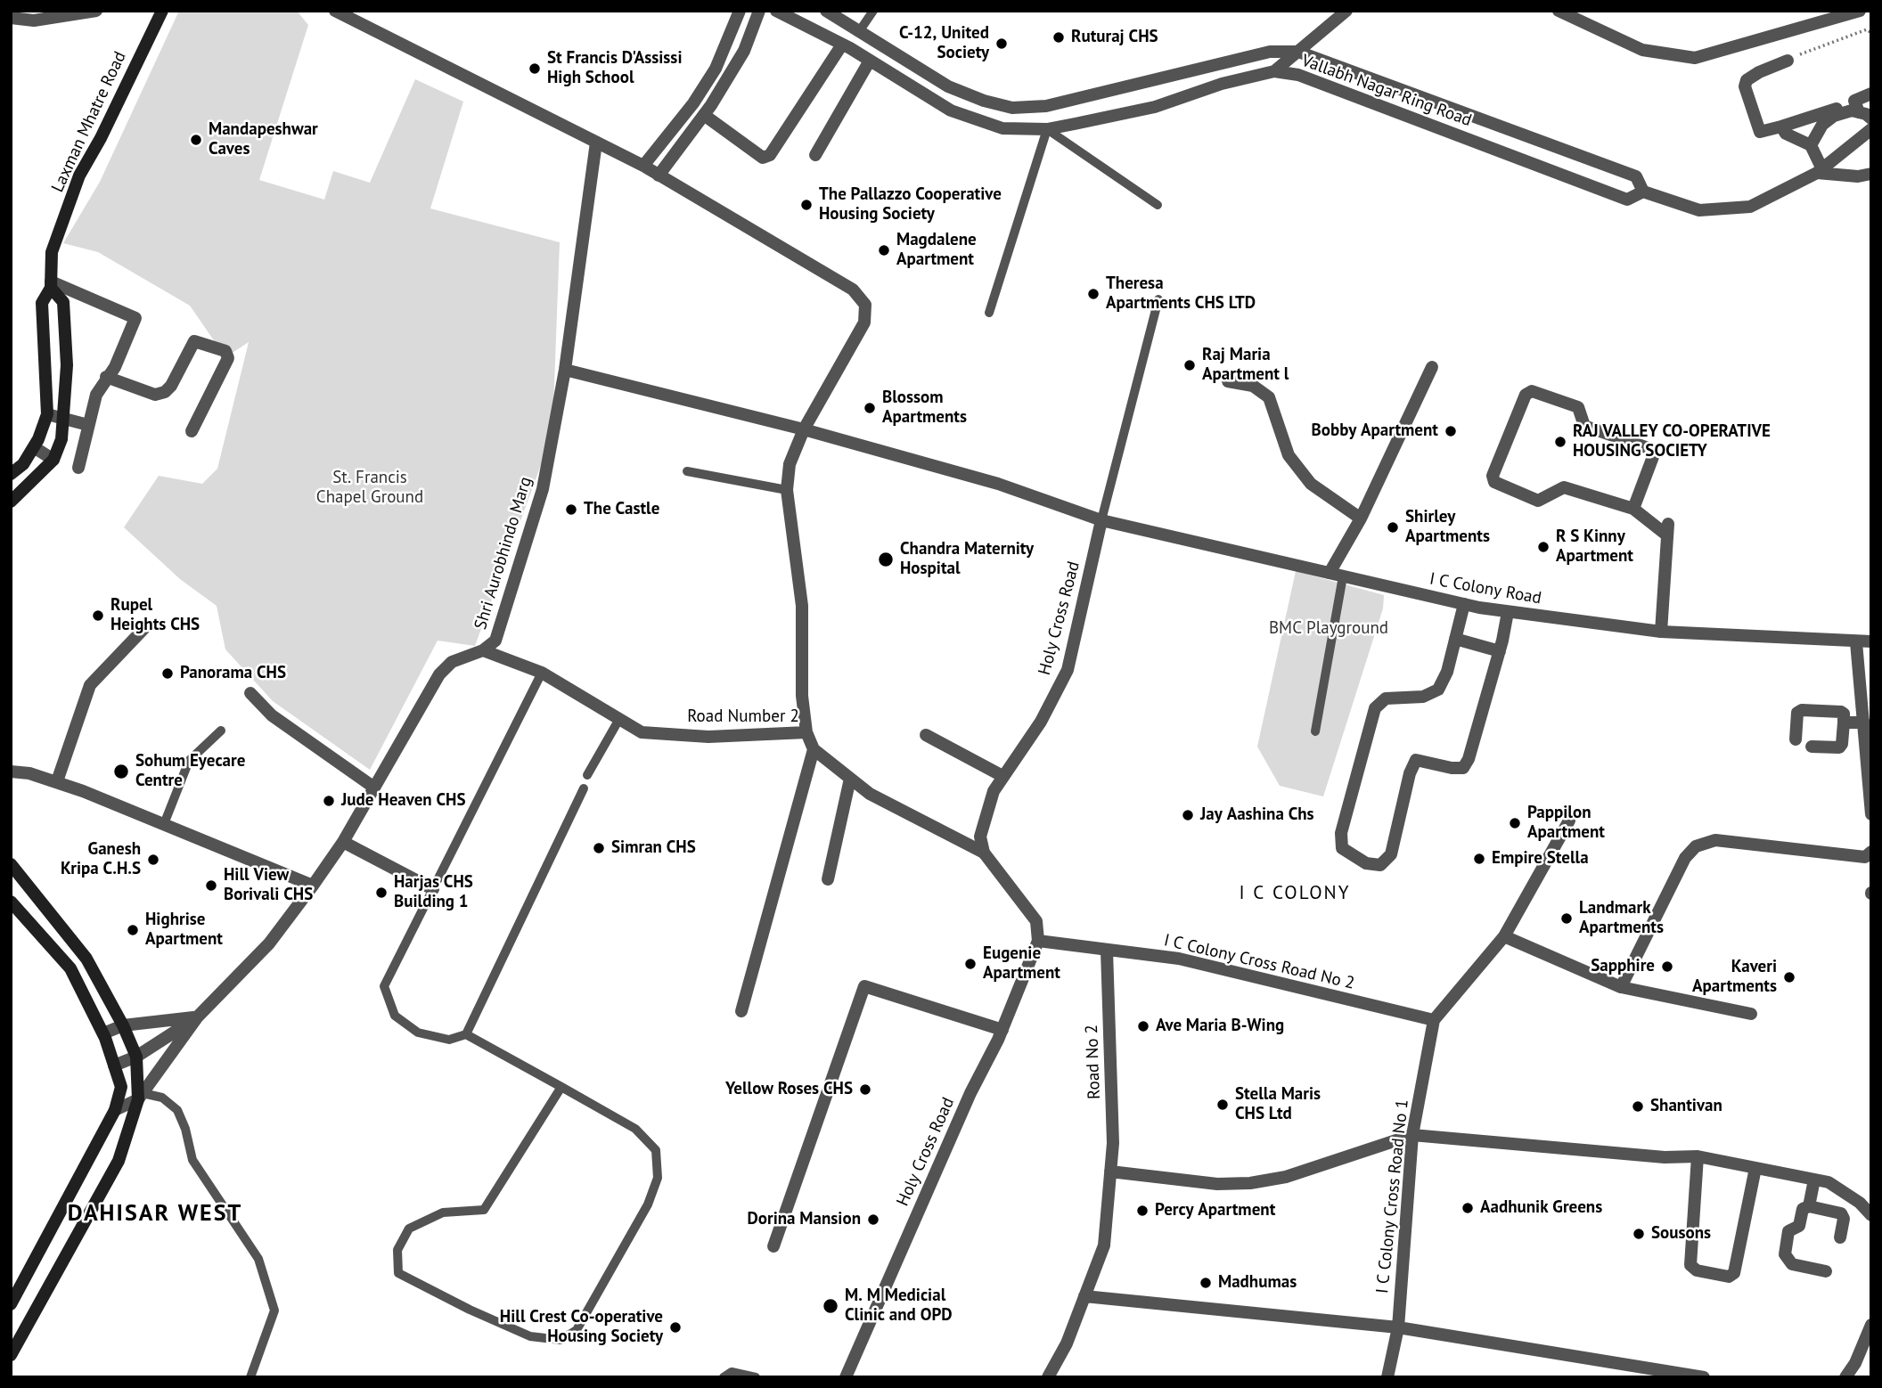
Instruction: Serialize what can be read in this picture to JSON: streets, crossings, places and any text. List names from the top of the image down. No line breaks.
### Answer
{"streets":{"main road":["Laxman Mhatre Road"],"street":["Vallabh Nagar Ring Road","Shri Aurobhindo Marg","I C Colony Road","Holy Cross Road","Road Number 2","I C Colony Cross Road No 2","Road No 2","I C Colony Cross Road No 1"]},"crossings":[["Shri Aurobhindo Marg","I C Colony Road"],["Shri Aurobhindo Marg","Road Number 2"],["I C Colony Road","Holy Cross Road"],["Holy Cross Road","Road Number 2"],["Holy Cross Road","I C Colony Cross Road No 2"],["I C Colony Cross Road No 2","Road No 2"],["I C Colony Cross Road No 2","I C Colony Cross Road No 1"]],"districts":["I C COLONY","DAHISAR WEST"],"parks":["St. Francis Chapel Ground","BMC Playground"],"places":["Ruturaj CHS","C-12, United Society","St Francis D'Assissi High School","Mandapeshwar Caves","The Pallazzo Cooperative Housing Society","Magdalene Apartment","Theresa Apartments CHS LTD","Raj Maria Apartment l","Blossom Apartments","Bobby Apartment","RAJ VALLEY CO-OPERATIVE HOUSING SOCIETY","The Castle","Shirley Apartments","R S Kinny Apartment","Chandra Maternity Hospital","Rupel Heights CHS","Panorama CHS","Sohum Eyecare Centre","Jude Heaven CHS","Jay Aashina Chs","Pappilon Apartment","Simran CHS","Empire Stella","Ganesh Kripa C.H.S","Hill View Borivali CHS","Harjas CHS Building 1","Landmark Apartments","Highrise Apartment","Eugenie Apartment","Sapphire","Kaveri Apartments","Ave Maria B-Wing","Yellow Roses CHS","Stella Maris CHS Ltd","Shantivan","Aadhunik Greens","Percy Apartment","Dorina Mansion","Sousons","Madhumas","M. M Medicial Clinic and OPD","Hill Crest Co-operative Housing Society"]}
